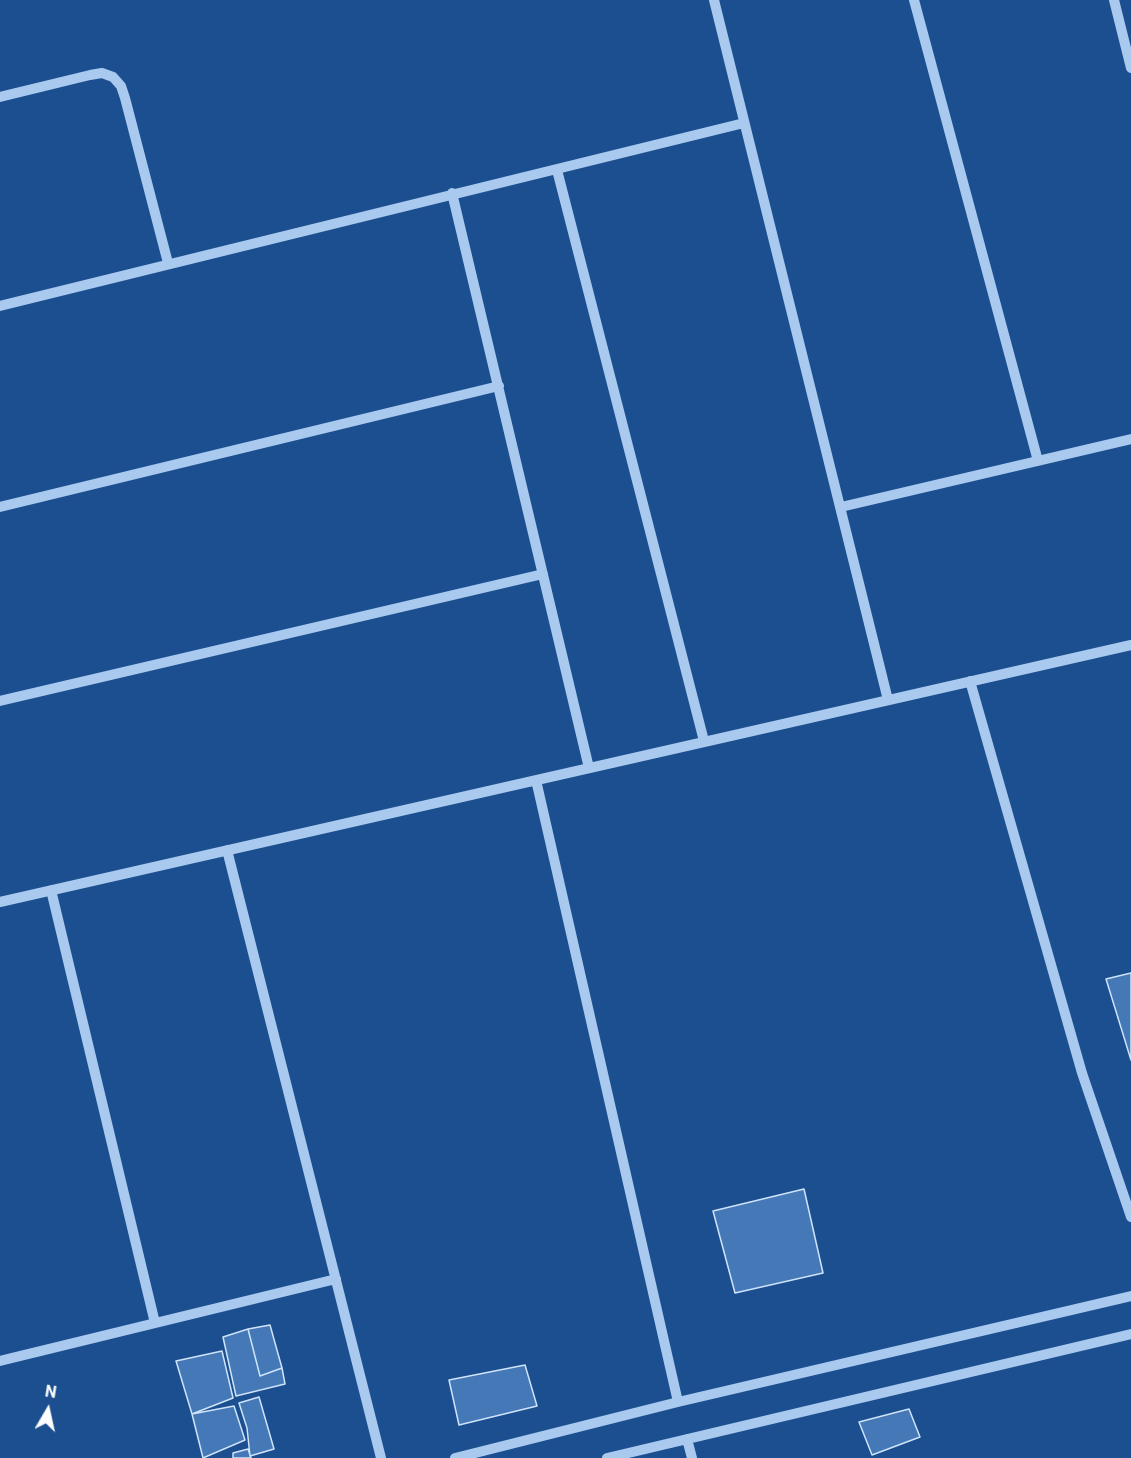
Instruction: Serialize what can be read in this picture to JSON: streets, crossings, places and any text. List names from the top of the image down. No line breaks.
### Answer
{"north":"top"}
